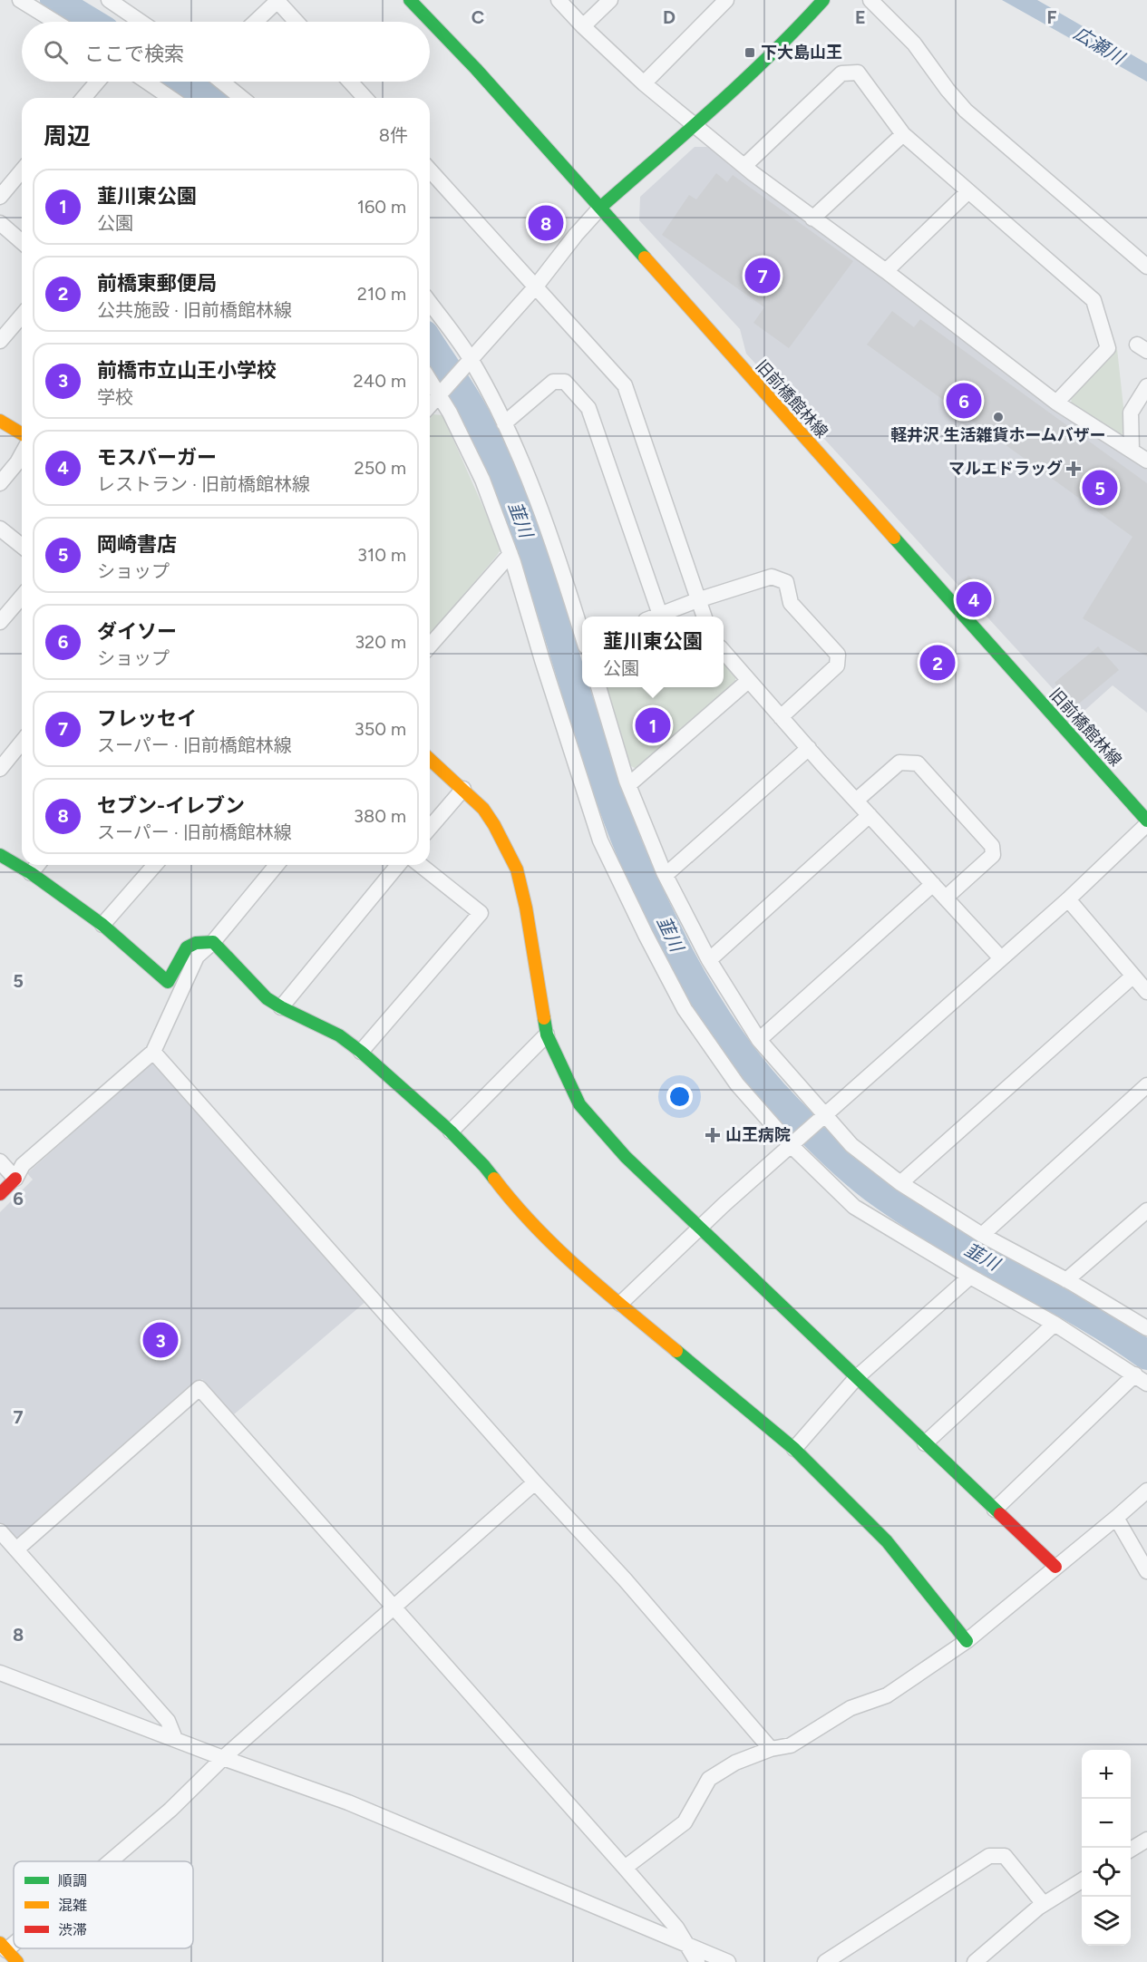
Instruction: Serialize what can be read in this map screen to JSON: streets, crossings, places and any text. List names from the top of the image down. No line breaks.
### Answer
{"streets":{"street":["旧前橋館林線"]},"water":["広瀬川","韮川"],"places":{"transit":["下大島山王"],"other":["軽井沢 生活雑貨ホームバザー"],"health":["マルエドラッグ","山王病院"]},"legend":["順調","混雑","渋滞"],"page":{"search":"ここで検索","heading":["周辺","8件"],"list":[{"mark":"1","name":"韮川東公園","note":"公園","value":"160 m"},{"mark":"2","name":"前橋東郵便局","note":"公共施設 · 旧前橋館林線","value":"210 m"},{"mark":"3","name":"前橋市立山王小学校","note":"学校","value":"240 m"},{"mark":"4","name":"モスバーガー","note":"レストラン · 旧前橋館林線","value":"250 m"},{"mark":"5","name":"岡崎書店","note":"ショップ","value":"310 m"},{"mark":"6","name":"ダイソー","note":"ショップ","value":"320 m"},{"mark":"7","name":"フレッセイ","note":"スーパー · 旧前橋館林線","value":"350 m"},{"mark":"8","name":"セブン-イレブン","note":"スーパー · 旧前橋館林線","value":"380 m"}],"pins":["8","7","6","5","4","2","1","3"],"popup":["韮川東公園","公園"],"map_buttons":["+","−"]},"grid":{"columns":["C","D","E","F"],"rows":["5","6","7","8"]}}
